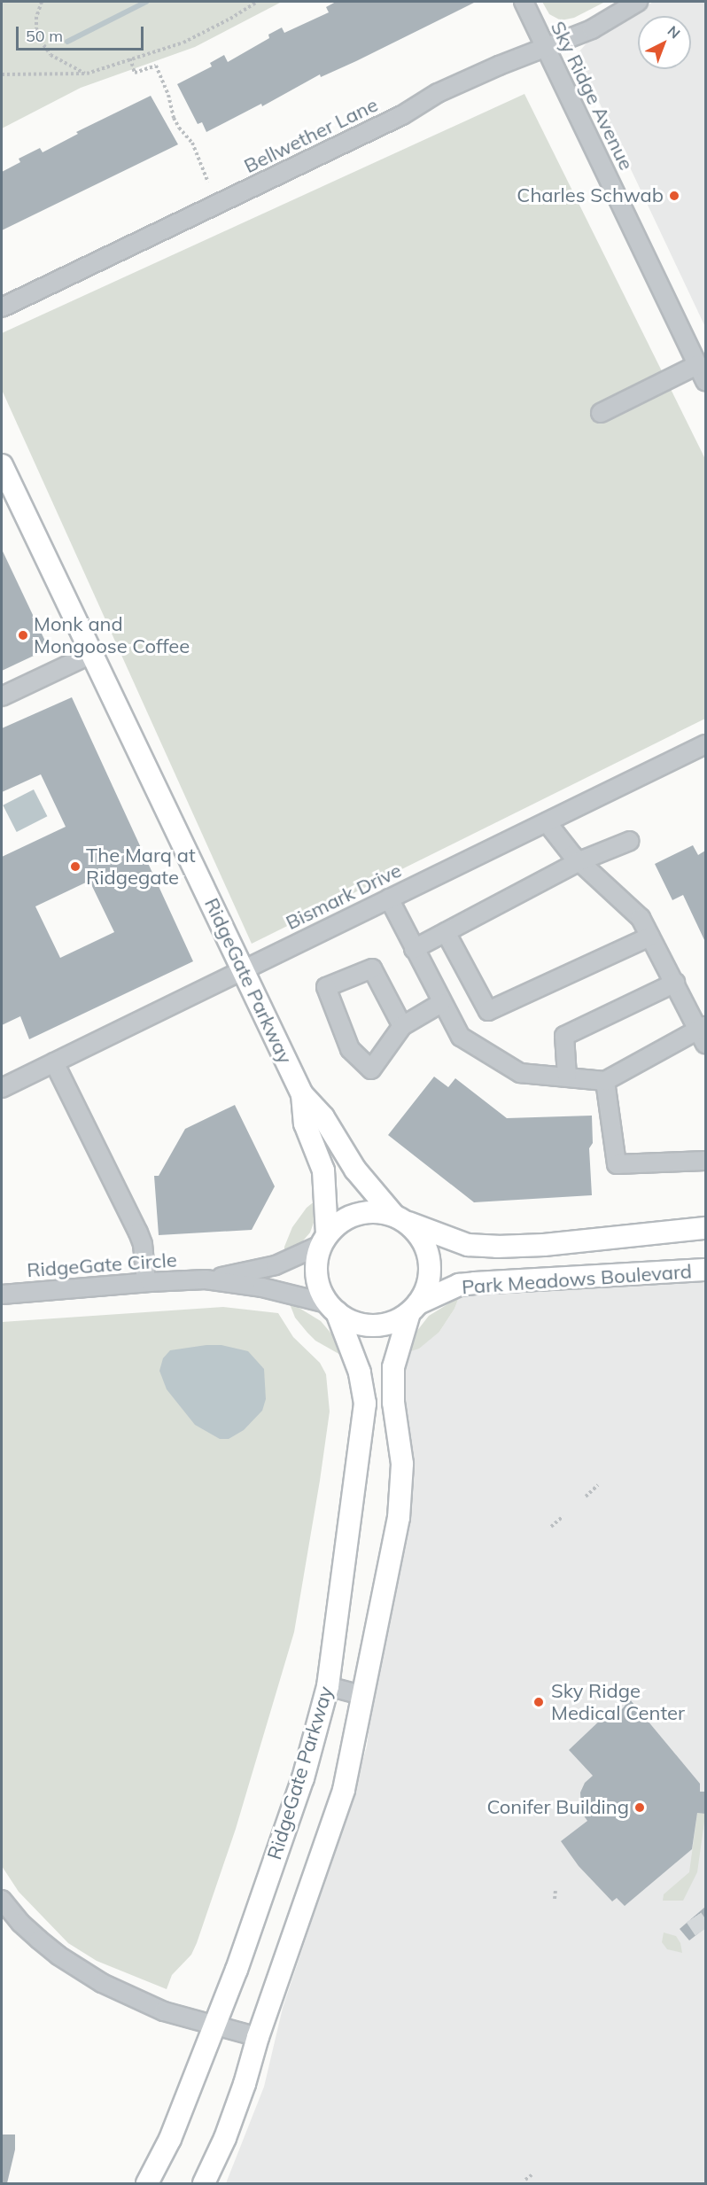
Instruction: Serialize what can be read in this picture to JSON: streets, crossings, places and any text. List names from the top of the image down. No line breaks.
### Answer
{"streets":{"main road":["RidgeGate Parkway","Park Meadows Boulevard"],"street":["Sky Ridge Avenue","Bellwether Lane","Bismark Drive","RidgeGate Circle"]},"crossings":[["Sky Ridge Avenue","Bellwether Lane"],["Bismark Drive","RidgeGate Parkway"],["RidgeGate Parkway","RidgeGate Circle"],["RidgeGate Parkway","Park Meadows Boulevard"],["RidgeGate Circle","Park Meadows Boulevard"]],"places":["Charles Schwab","Monk and Mongoose Coffee","The Marq at Ridgegate","Sky Ridge Medical Center","Conifer Building"],"scale_bar":"50 m","north":"top right"}
